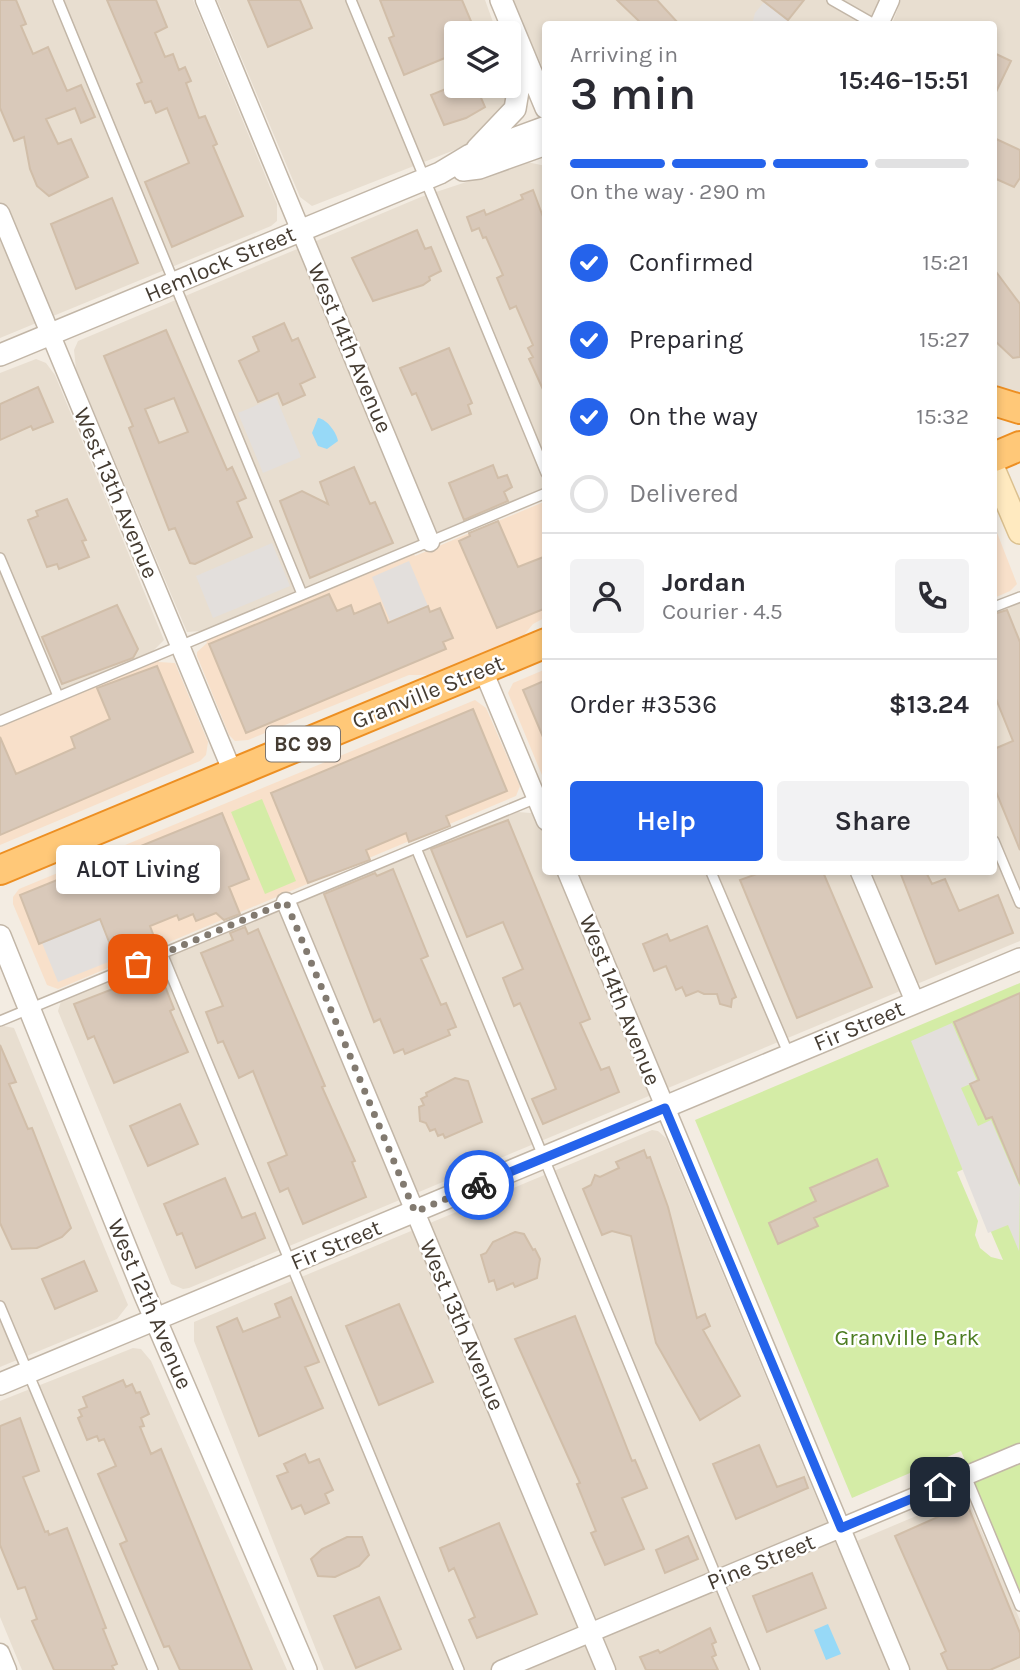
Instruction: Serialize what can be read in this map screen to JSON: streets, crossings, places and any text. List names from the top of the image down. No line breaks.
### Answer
{"streets":{"highway":["Granville Street","BC 99"],"street":["Hemlock Street","West 14th Avenue","West 13th Avenue","Fir Street","West 12th Avenue","Pine Street"]},"crossings":[["Hemlock Street","West 14th Avenue"],["Hemlock Street","West 13th Avenue"],["West 14th Avenue","Fir Street"],["West 14th Avenue","Pine Street"],["West 13th Avenue","Granville Street"],["West 13th Avenue","Fir Street"],["West 13th Avenue","Pine Street"],["Fir Street","West 12th Avenue"]],"parks":["Granville Park"],"places":["ALOT Living"],"page":{"heading":["3 min","Arriving in","15:46–15:51"],"panel":["Jordan","Courier · 4.5","Order #3536","$13.24"],"bar":"On the way · 290 m","list":[["Confirmed","15:21"],["Preparing","15:27"],["On the way","15:32"],"Delivered"],"buttons":["Help","Share"],"bubble":"ALOT Living"}}
